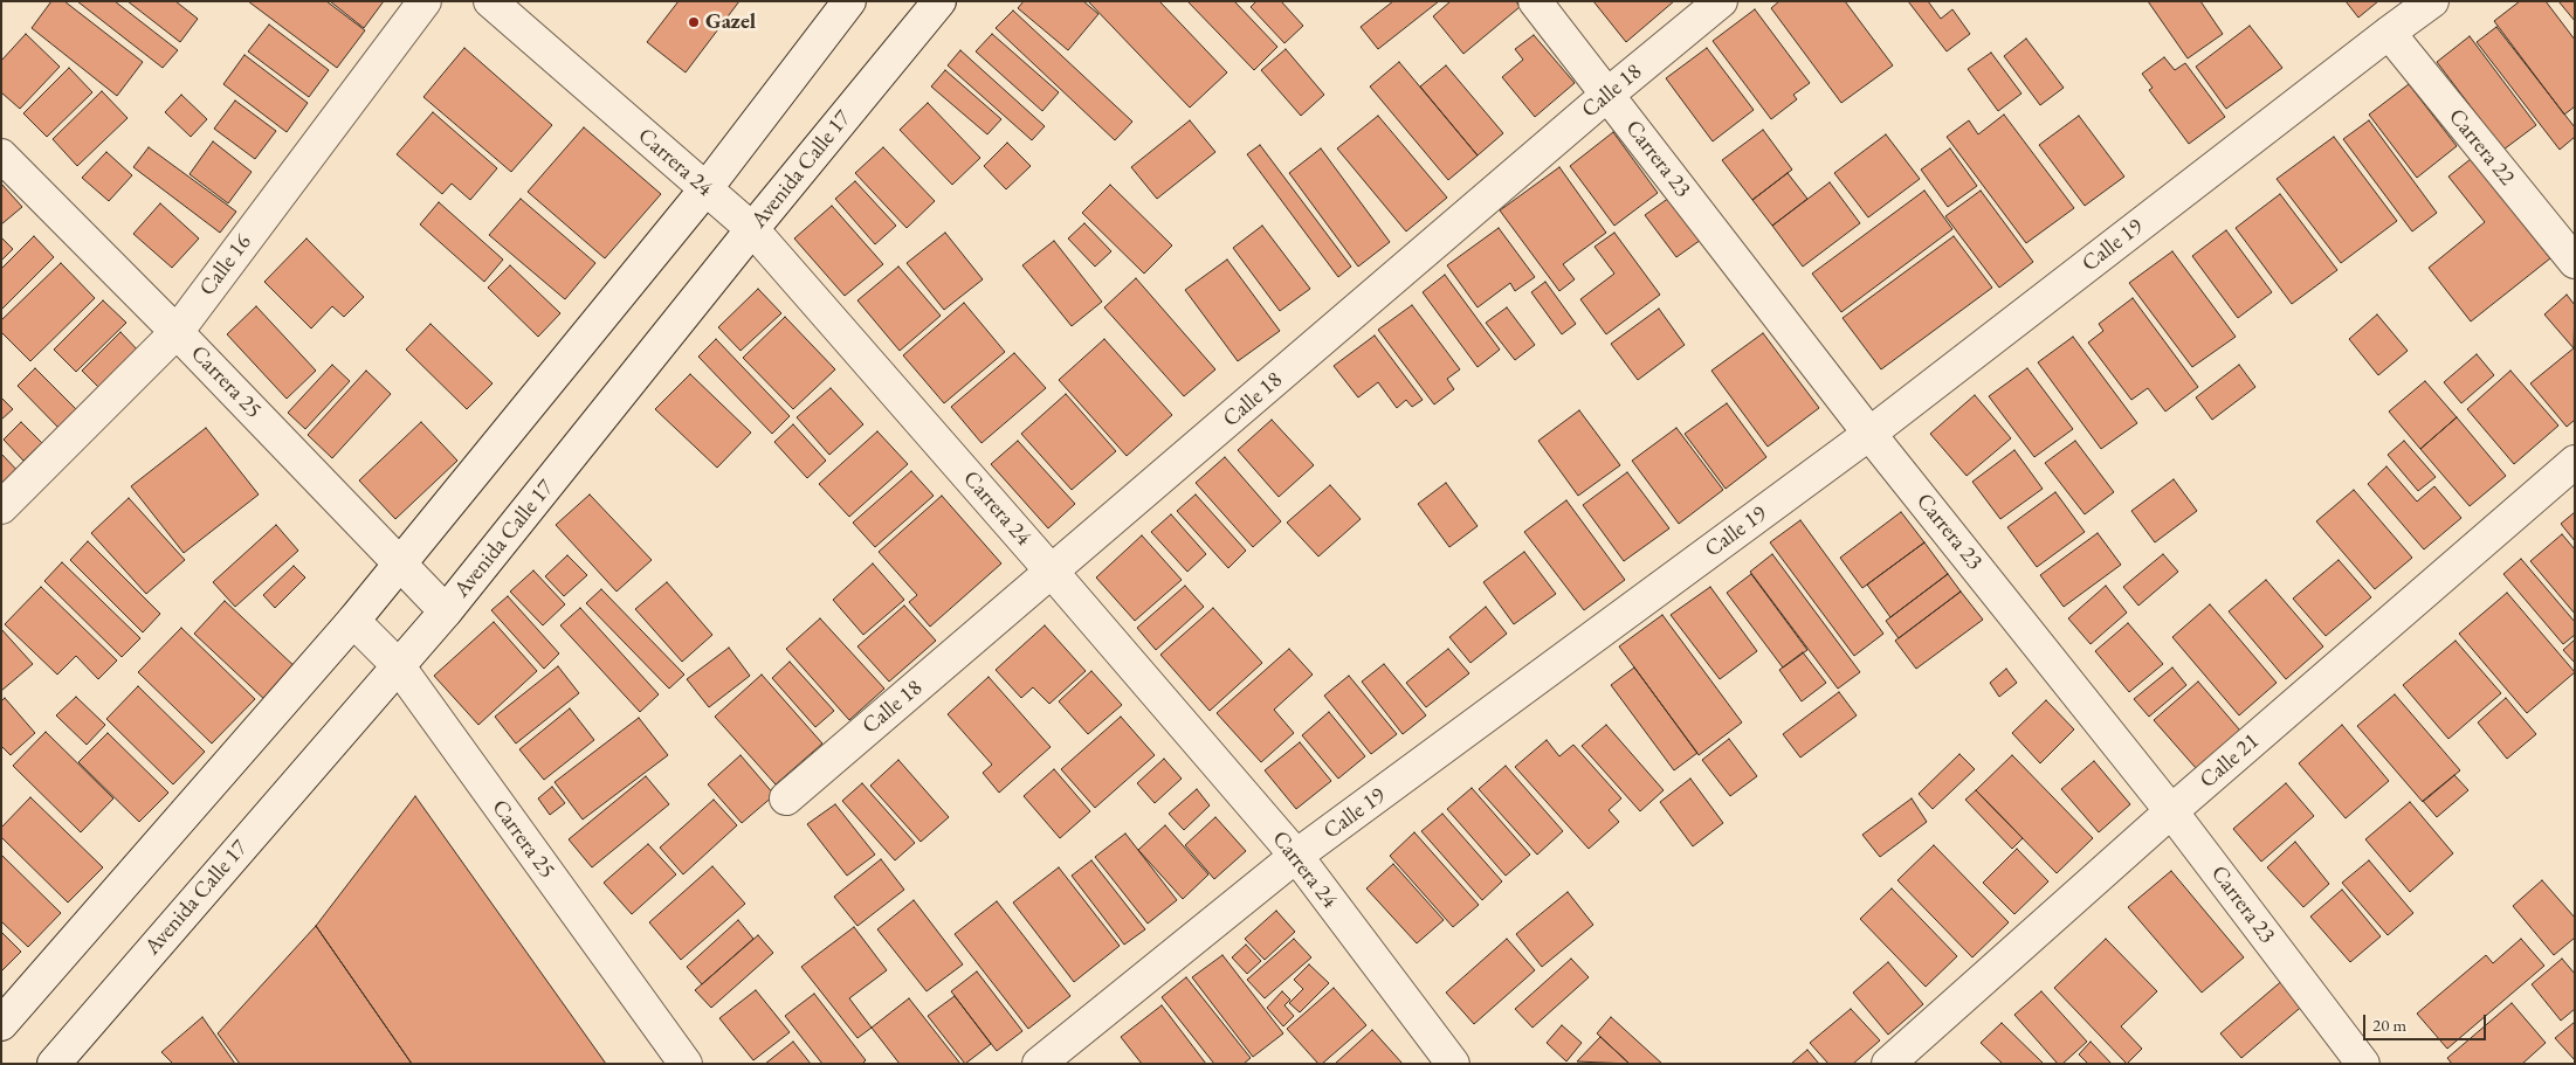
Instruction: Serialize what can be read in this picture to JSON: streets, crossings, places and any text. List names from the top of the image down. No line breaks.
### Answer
{"streets":{"street":["Calle 18","Carrera 22","Carrera 23","Carrera 24","Avenida Calle 17","Calle 19","Calle 16","Carrera 25","Calle 21"]},"crossings":[["Calle 18","Carrera 23"],["Calle 18","Carrera 24"],["Carrera 22","Calle 19"],["Carrera 23","Calle 19"],["Carrera 23","Calle 21"],["Carrera 24","Avenida Calle 17"],["Carrera 24","Calle 19"],["Avenida Calle 17","Carrera 25"],["Calle 16","Carrera 25"]],"places":["Gazel"],"scale_bar":"20 m"}
